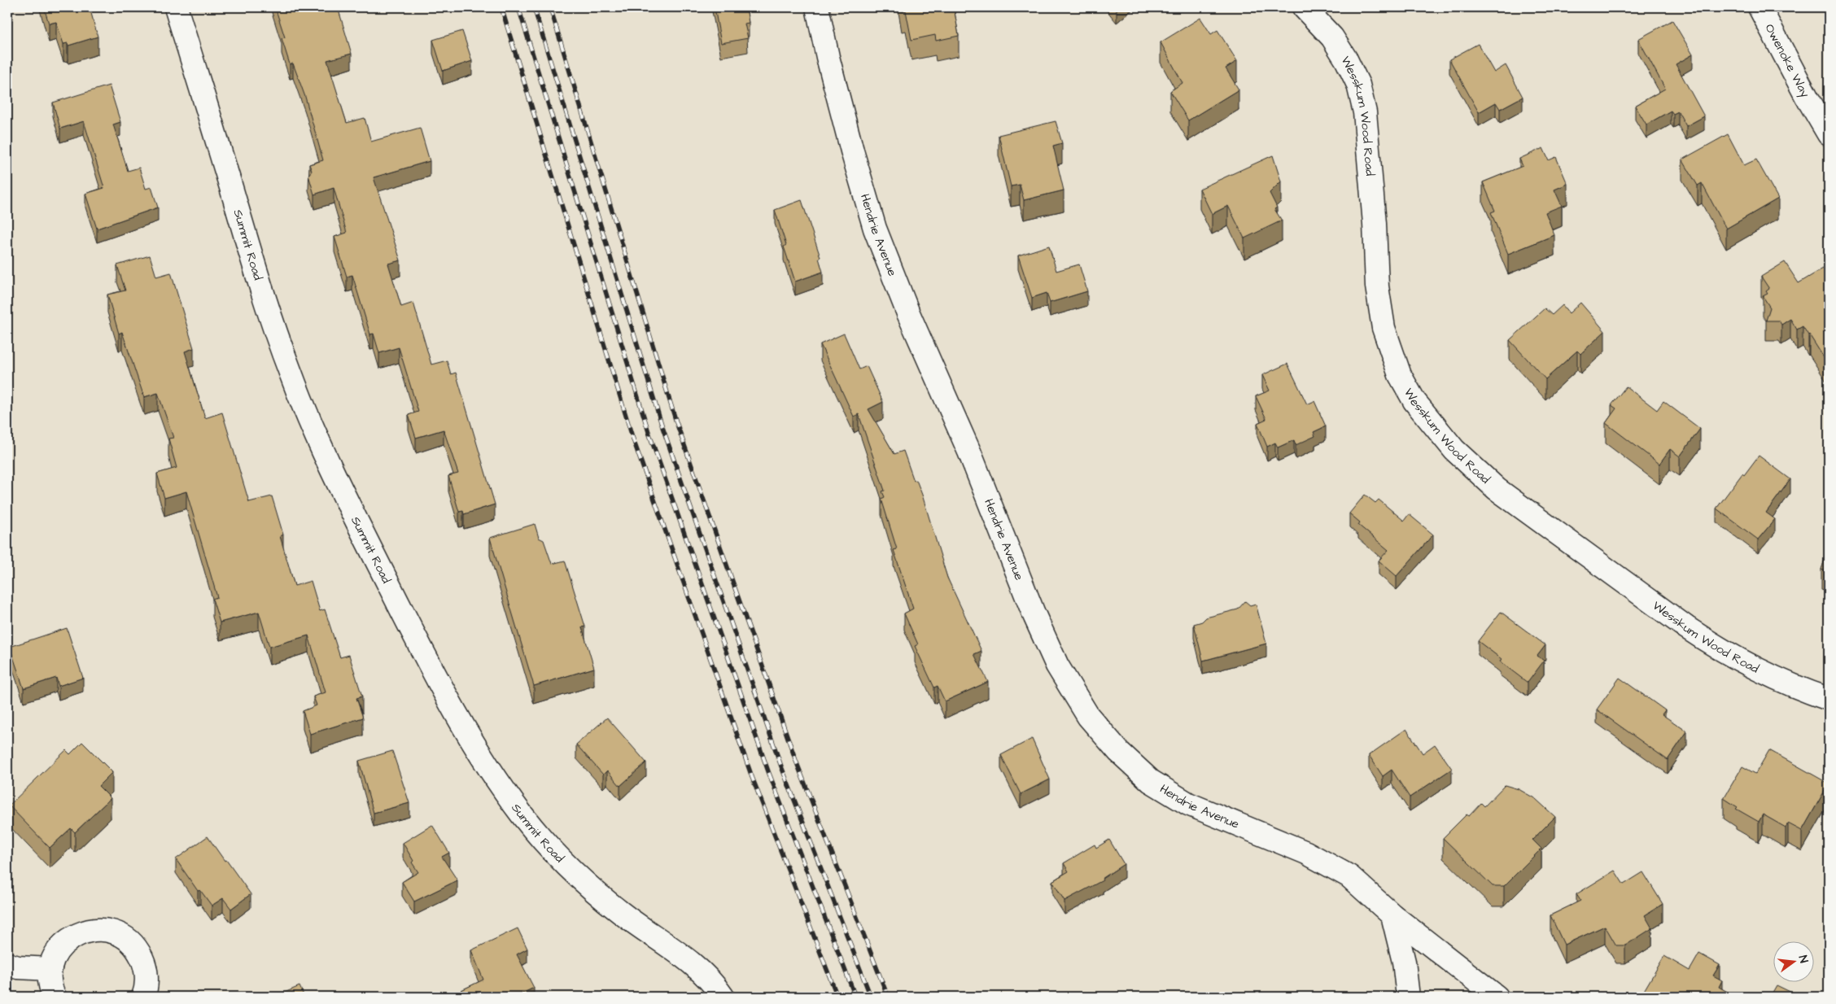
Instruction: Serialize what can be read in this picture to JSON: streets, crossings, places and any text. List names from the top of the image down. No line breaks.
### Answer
{"streets":{"street":["Owenoke Way","Wesskum Wood Road","Hendrie Avenue","Summit Road"]},"north":"right"}
